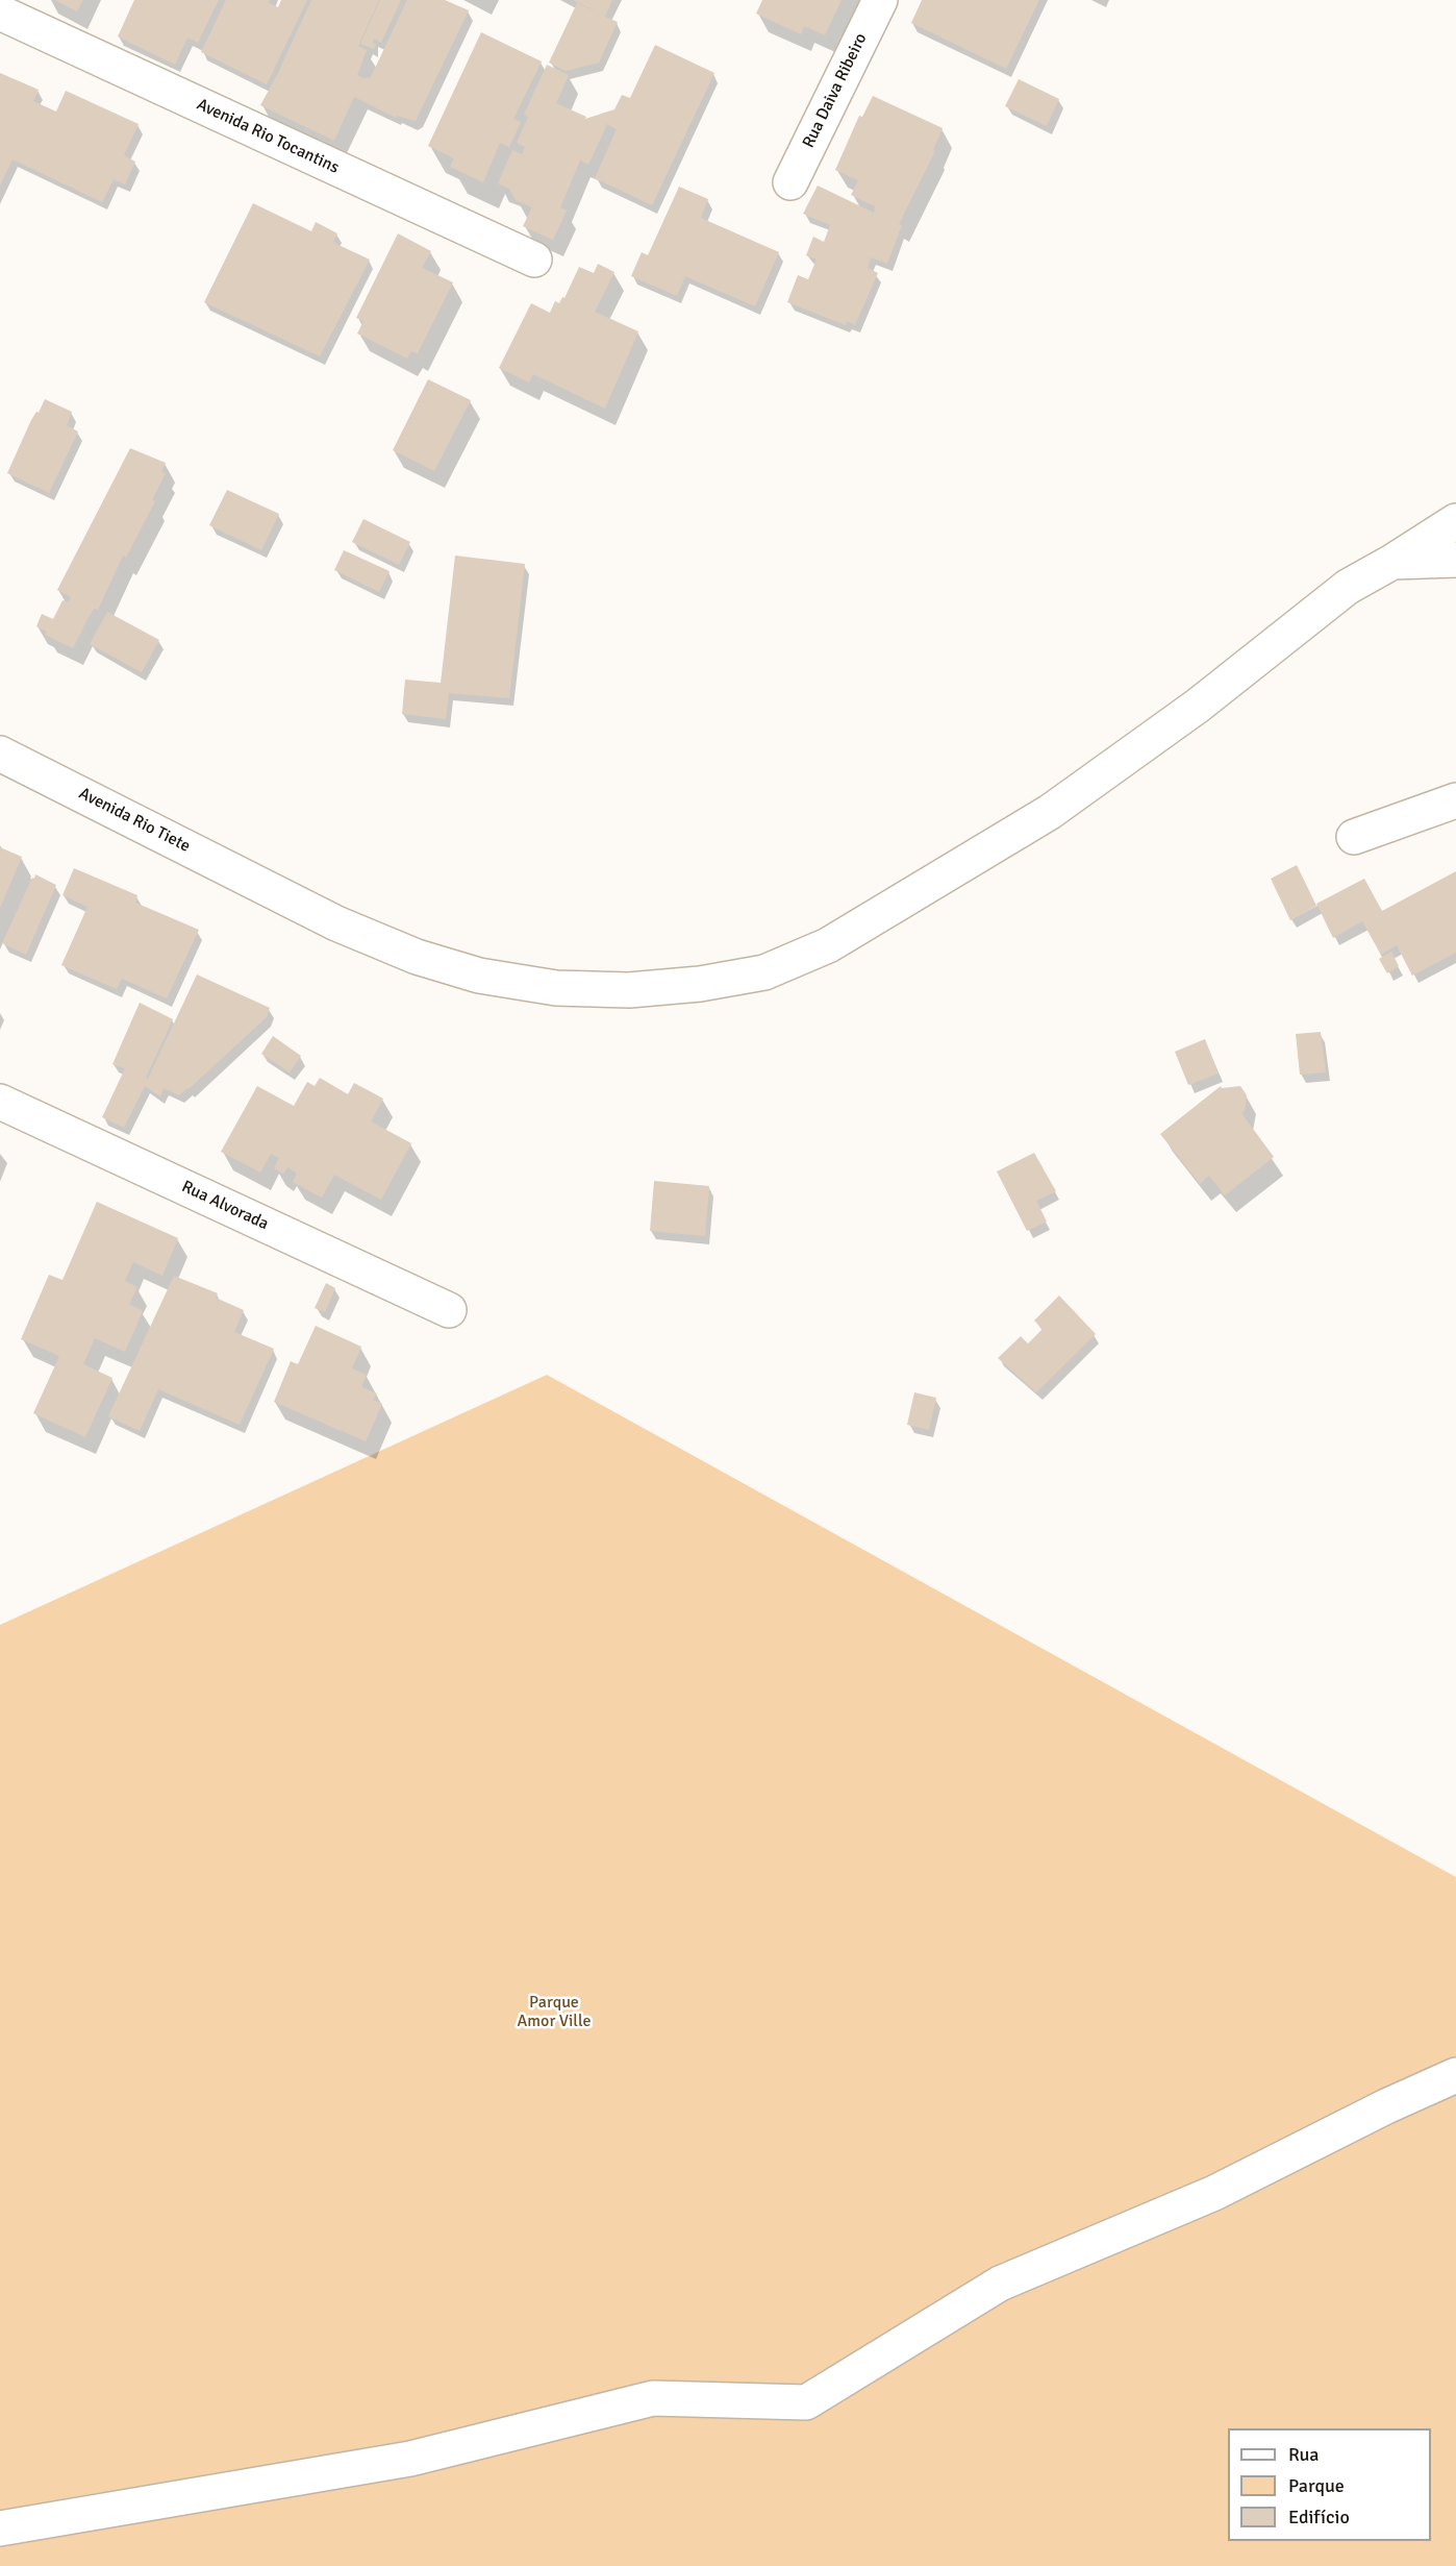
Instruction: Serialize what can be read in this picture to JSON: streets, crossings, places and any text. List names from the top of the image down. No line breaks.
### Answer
{"streets":{"street":["Rua Daiva Ribeiro","Avenida Rio Tocantins","Avenida Rio Tiete","Rua Alvorada"]},"parks":["Parque Amor Ville"],"legend":["Rua","Parque","Edifício"]}
